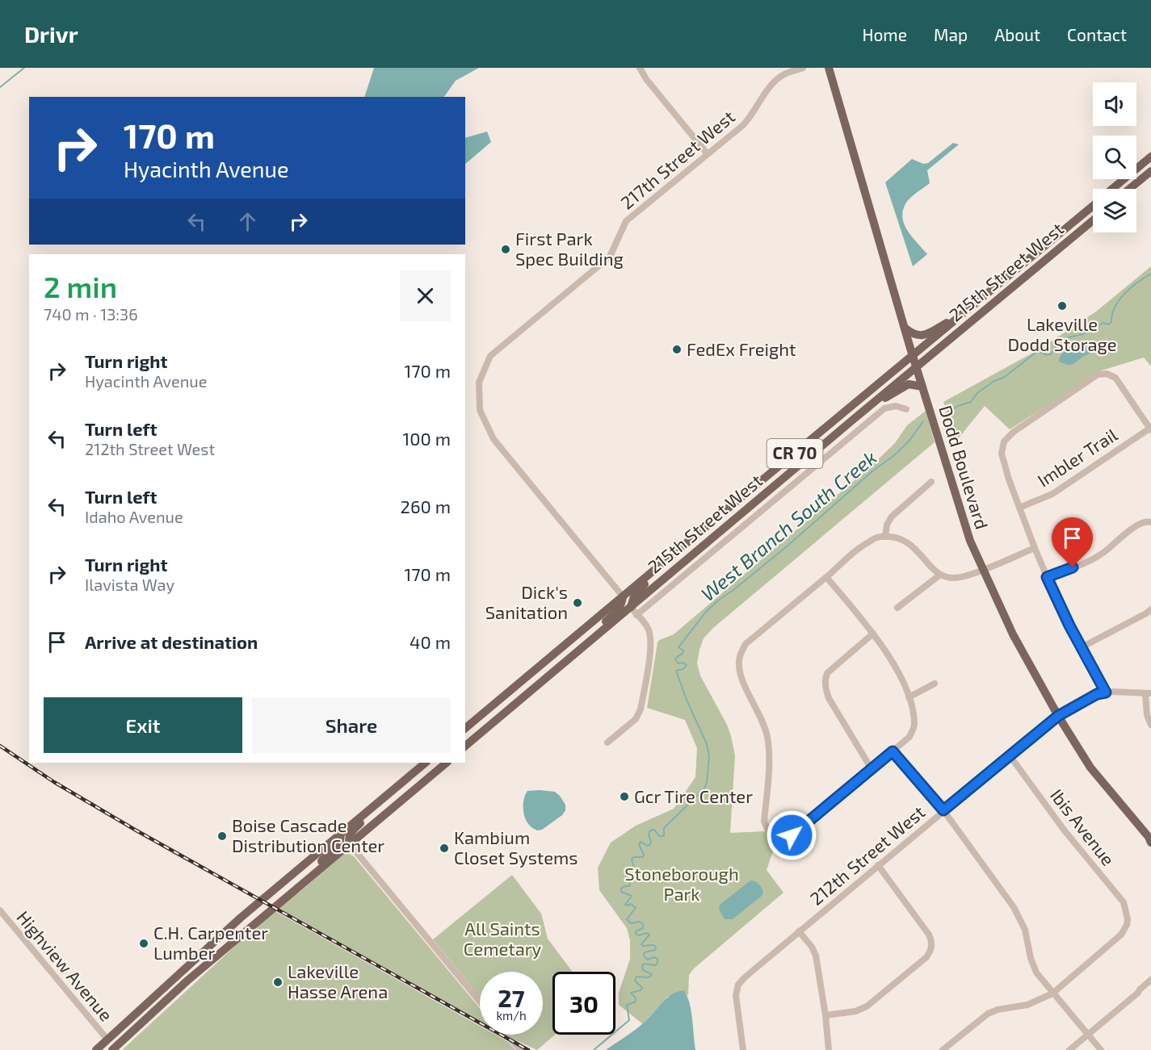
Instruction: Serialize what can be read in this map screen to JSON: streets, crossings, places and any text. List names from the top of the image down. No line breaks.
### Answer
{"streets":{"main road":["215th Street West","CR 70","Dodd Boulevard"],"street":["217th Street West","Imbler Trail","Ibis Avenue","212th Street West","Highview Avenue"]},"crossings":[["217th Street West","215th Street West"],["215th Street West","Dodd Boulevard"],["Dodd Boulevard","212th Street West"],["Ibis Avenue","212th Street West"]],"water":["West Branch South Creek"],"parks":["Stoneborough Park","All Saints Cemetary"],"places":["First Park Spec Building","Lakeville Dodd Storage","FedEx Freight","Dick's Sanitation","Gcr Tire Center","Boise Cascade Distribution Center","Kambium Closet Systems","C.H. Carpenter Lumber","Lakeville Hasse Arena"],"page":{"header":"Drivr","nav":["Home","Map","About","Contact"],"turn":["170 m","Hyacinth Avenue"],"heading":["2 min","740 m · 13:36"],"list":[{"name":"Turn right","note":"Hyacinth Avenue","value":"170 m"},{"name":"Turn left","note":"212th Street West","value":"100 m"},{"name":"Turn left","note":"Idaho Avenue","value":"260 m"},{"name":"Turn right","note":"Ilavista Way","value":"170 m"},{"name":"Arrive at destination","value":"40 m"}],"buttons":["Exit","Share"],"speed":"27 km/h","limit":"30"}}
